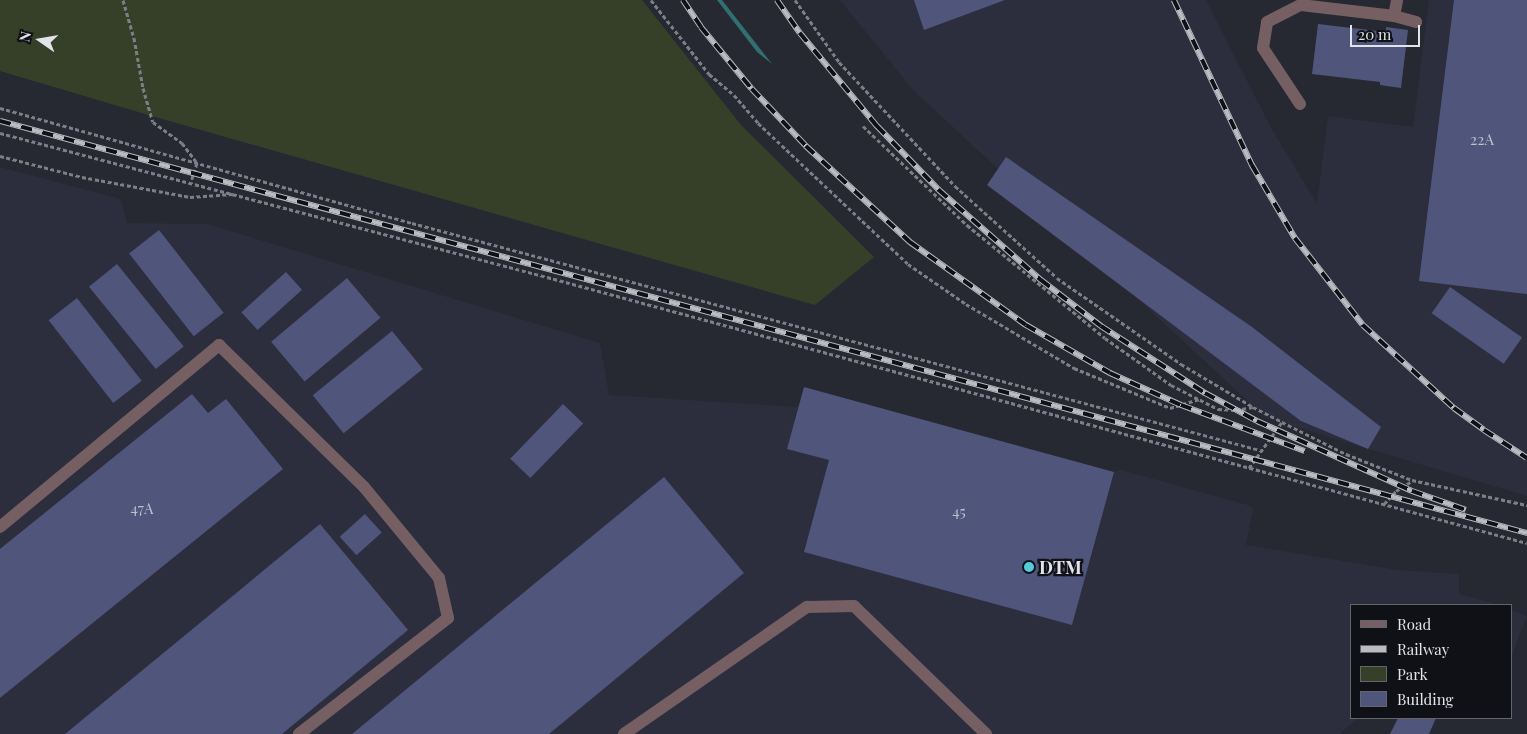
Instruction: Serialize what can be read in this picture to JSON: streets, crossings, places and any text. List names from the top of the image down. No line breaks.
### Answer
{"places":["DTM"],"house_numbers":["22A","47A","45"],"legend":["Road","Railway","Park","Building"],"scale_bar":"20 m","north":"left"}
